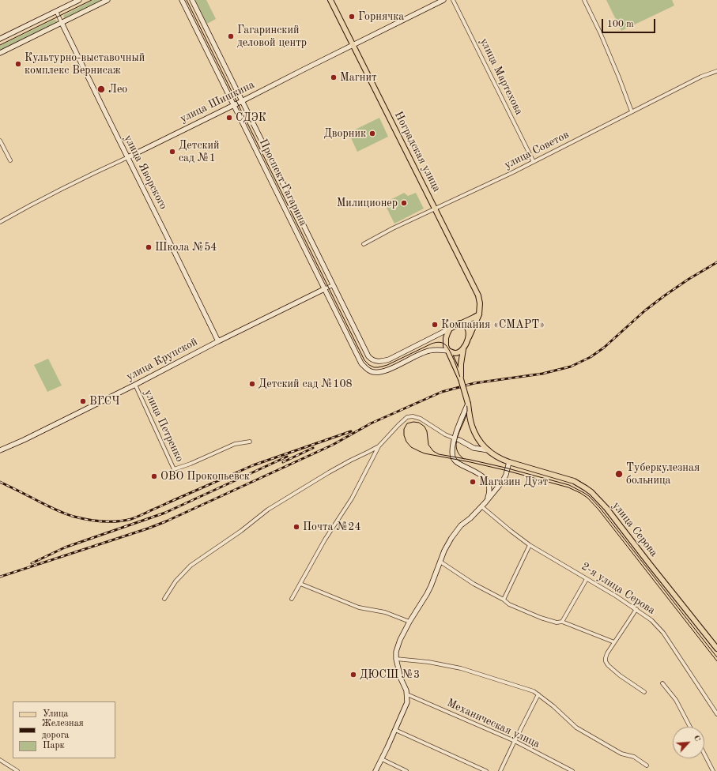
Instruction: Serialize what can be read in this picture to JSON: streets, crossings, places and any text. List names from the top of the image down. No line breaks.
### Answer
{"streets":{"main road":["улица Шишкина","Ноградская улица","улица Яворского","Проспект Гагарина","улица Крупской","улица Серова"],"street":["улица Мартехова","улица Советов","улица Петренко","2-я улица Серова","Механическая улица"]},"crossings":[["улица Мартехова","улица Советов"],["улица Шишкина","Ноградская улица"],["улица Шишкина","улица Яворского"],["улица Шишкина","Проспект Гагарина"],["улица Советов","Ноградская улица"],["улица Яворского","улица Крупской"],["Проспект Гагарина","улица Крупской"],["улица Крупской","улица Петренко"]],"places":["Горнячка","Гагаринский деловой центр","Культурно-выставочный комплекс Вернисаж","Магнит","Лео","СДЭК","Дворник","Детский сад №1","Милиционер","Школа №54","Компания «СМАРТ»","Детский сад №108","ВГСЧ","Туберкулезная больница","ОВО Прокопьевск","Магазин Дуэт","Почта №24","ДЮСШ №3"],"legend":["Улица","Железная дорога","Парк"],"scale_bar":"100 m","north":"top right"}
